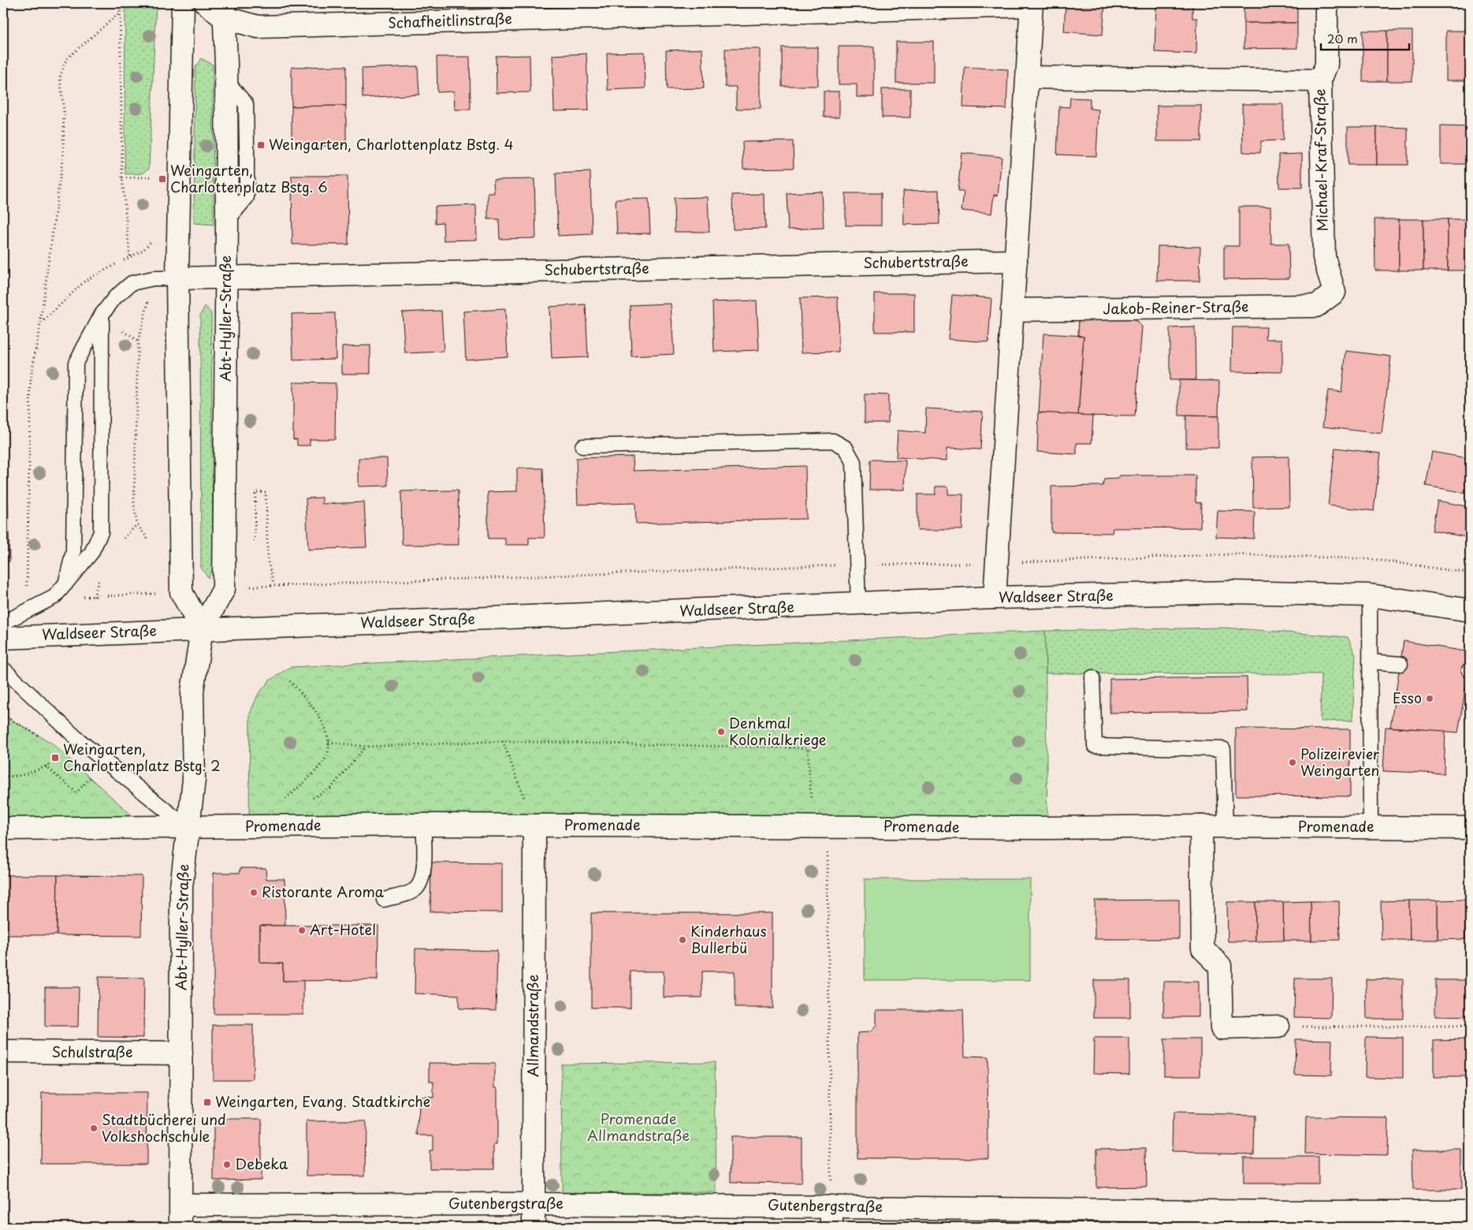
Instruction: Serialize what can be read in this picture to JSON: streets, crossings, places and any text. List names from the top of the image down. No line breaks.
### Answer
{"streets":{"street":["Schafheitlinstraße","Michael-Kraf-Straße","Schubertstraße","Jakob-Reiner-Straße","Abt-Hyller-Straße","Waldseer Straße","Promenade","Allmandstraße","Schulstraße","Gutenbergstraße"]},"crossings":[["Schafheitlinstraße","Abt-Hyller-Straße"],["Michael-Kraf-Straße","Jakob-Reiner-Straße"],["Schubertstraße","Abt-Hyller-Straße"],["Abt-Hyller-Straße","Waldseer Straße"],["Abt-Hyller-Straße","Promenade"],["Abt-Hyller-Straße","Schulstraße"],["Abt-Hyller-Straße","Gutenbergstraße"],["Promenade","Allmandstraße"],["Allmandstraße","Gutenbergstraße"]],"parks":["Promenade Allmandstraße"],"places":{"transit":["Weingarten, Charlottenplatz Bstg. 4","Weingarten, Charlottenplatz Bstg. 6","Weingarten, Charlottenplatz Bstg. 2","Weingarten, Evang. Stadtkirche"],"other":["Esso","Denkmal Kolonialkriege","Polizeirevier Weingarten","Ristorante Aroma","Art-Hotel","Kinderhaus Bullerbü","Stadtbücherei und Volkshochschule","Debeka"]},"scale_bar":"20 m"}
